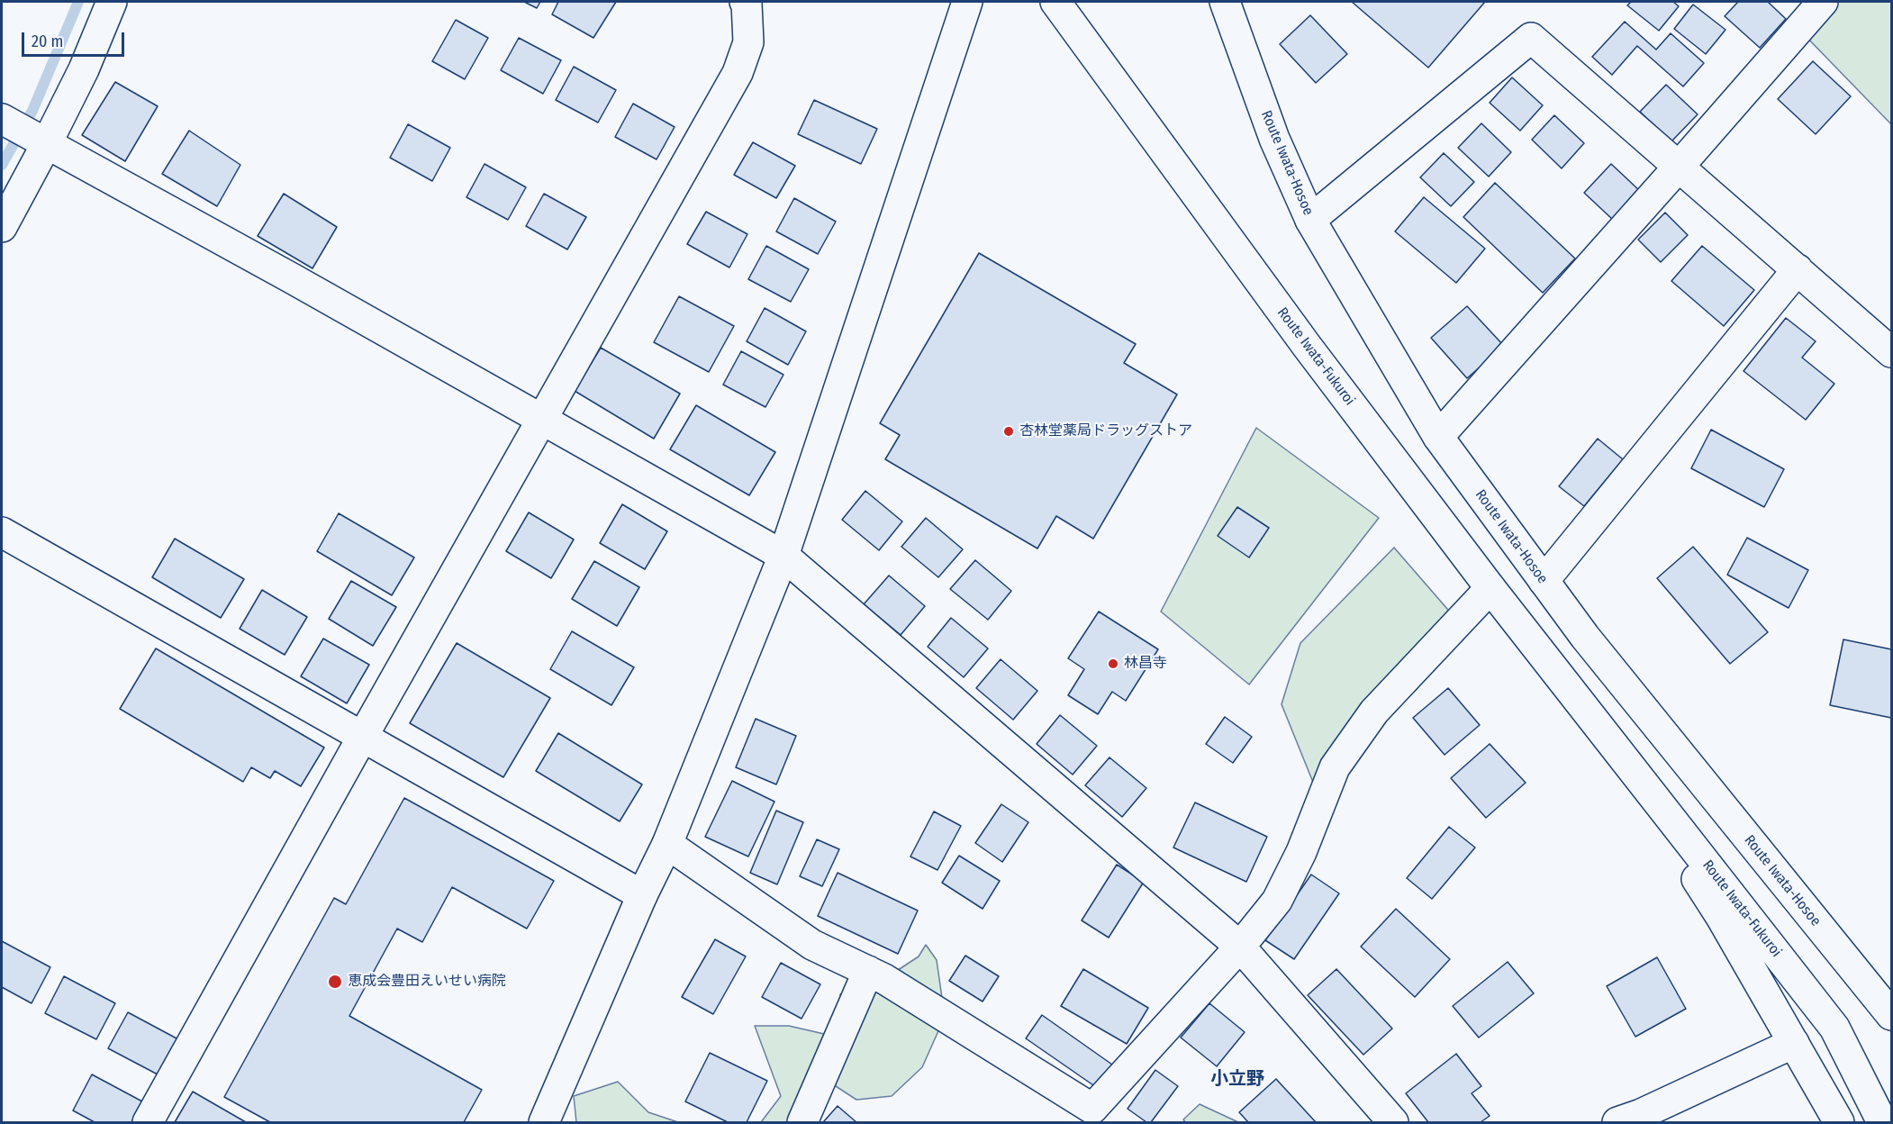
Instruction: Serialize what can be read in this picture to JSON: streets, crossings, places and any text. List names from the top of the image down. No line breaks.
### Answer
{"streets":{"street":["Route Iwata-Hosoe","Route Iwata-Fukuroi"]},"districts":["小立野"],"places":["杏林堂薬局ドラッグストア","林昌寺","恵成会豊田えいせい病院"],"scale_bar":"20 m"}
